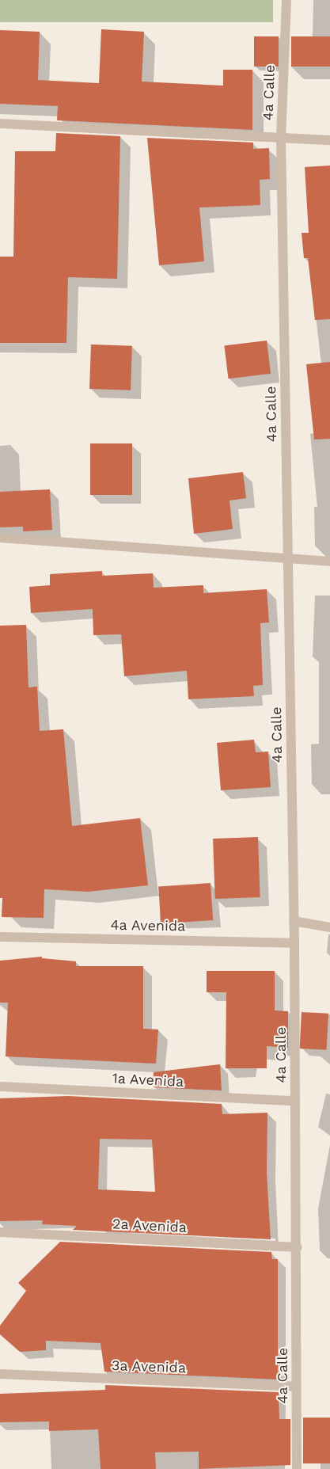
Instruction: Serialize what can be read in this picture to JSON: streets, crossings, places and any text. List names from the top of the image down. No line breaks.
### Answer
{"streets":{"street":["4a Calle","4a Avenida","1a Avenida","2a Avenida","3a Avenida"]},"crossings":[["4a Calle","4a Avenida"],["4a Calle","1a Avenida"],["4a Calle","2a Avenida"],["4a Calle","3a Avenida"]]}
